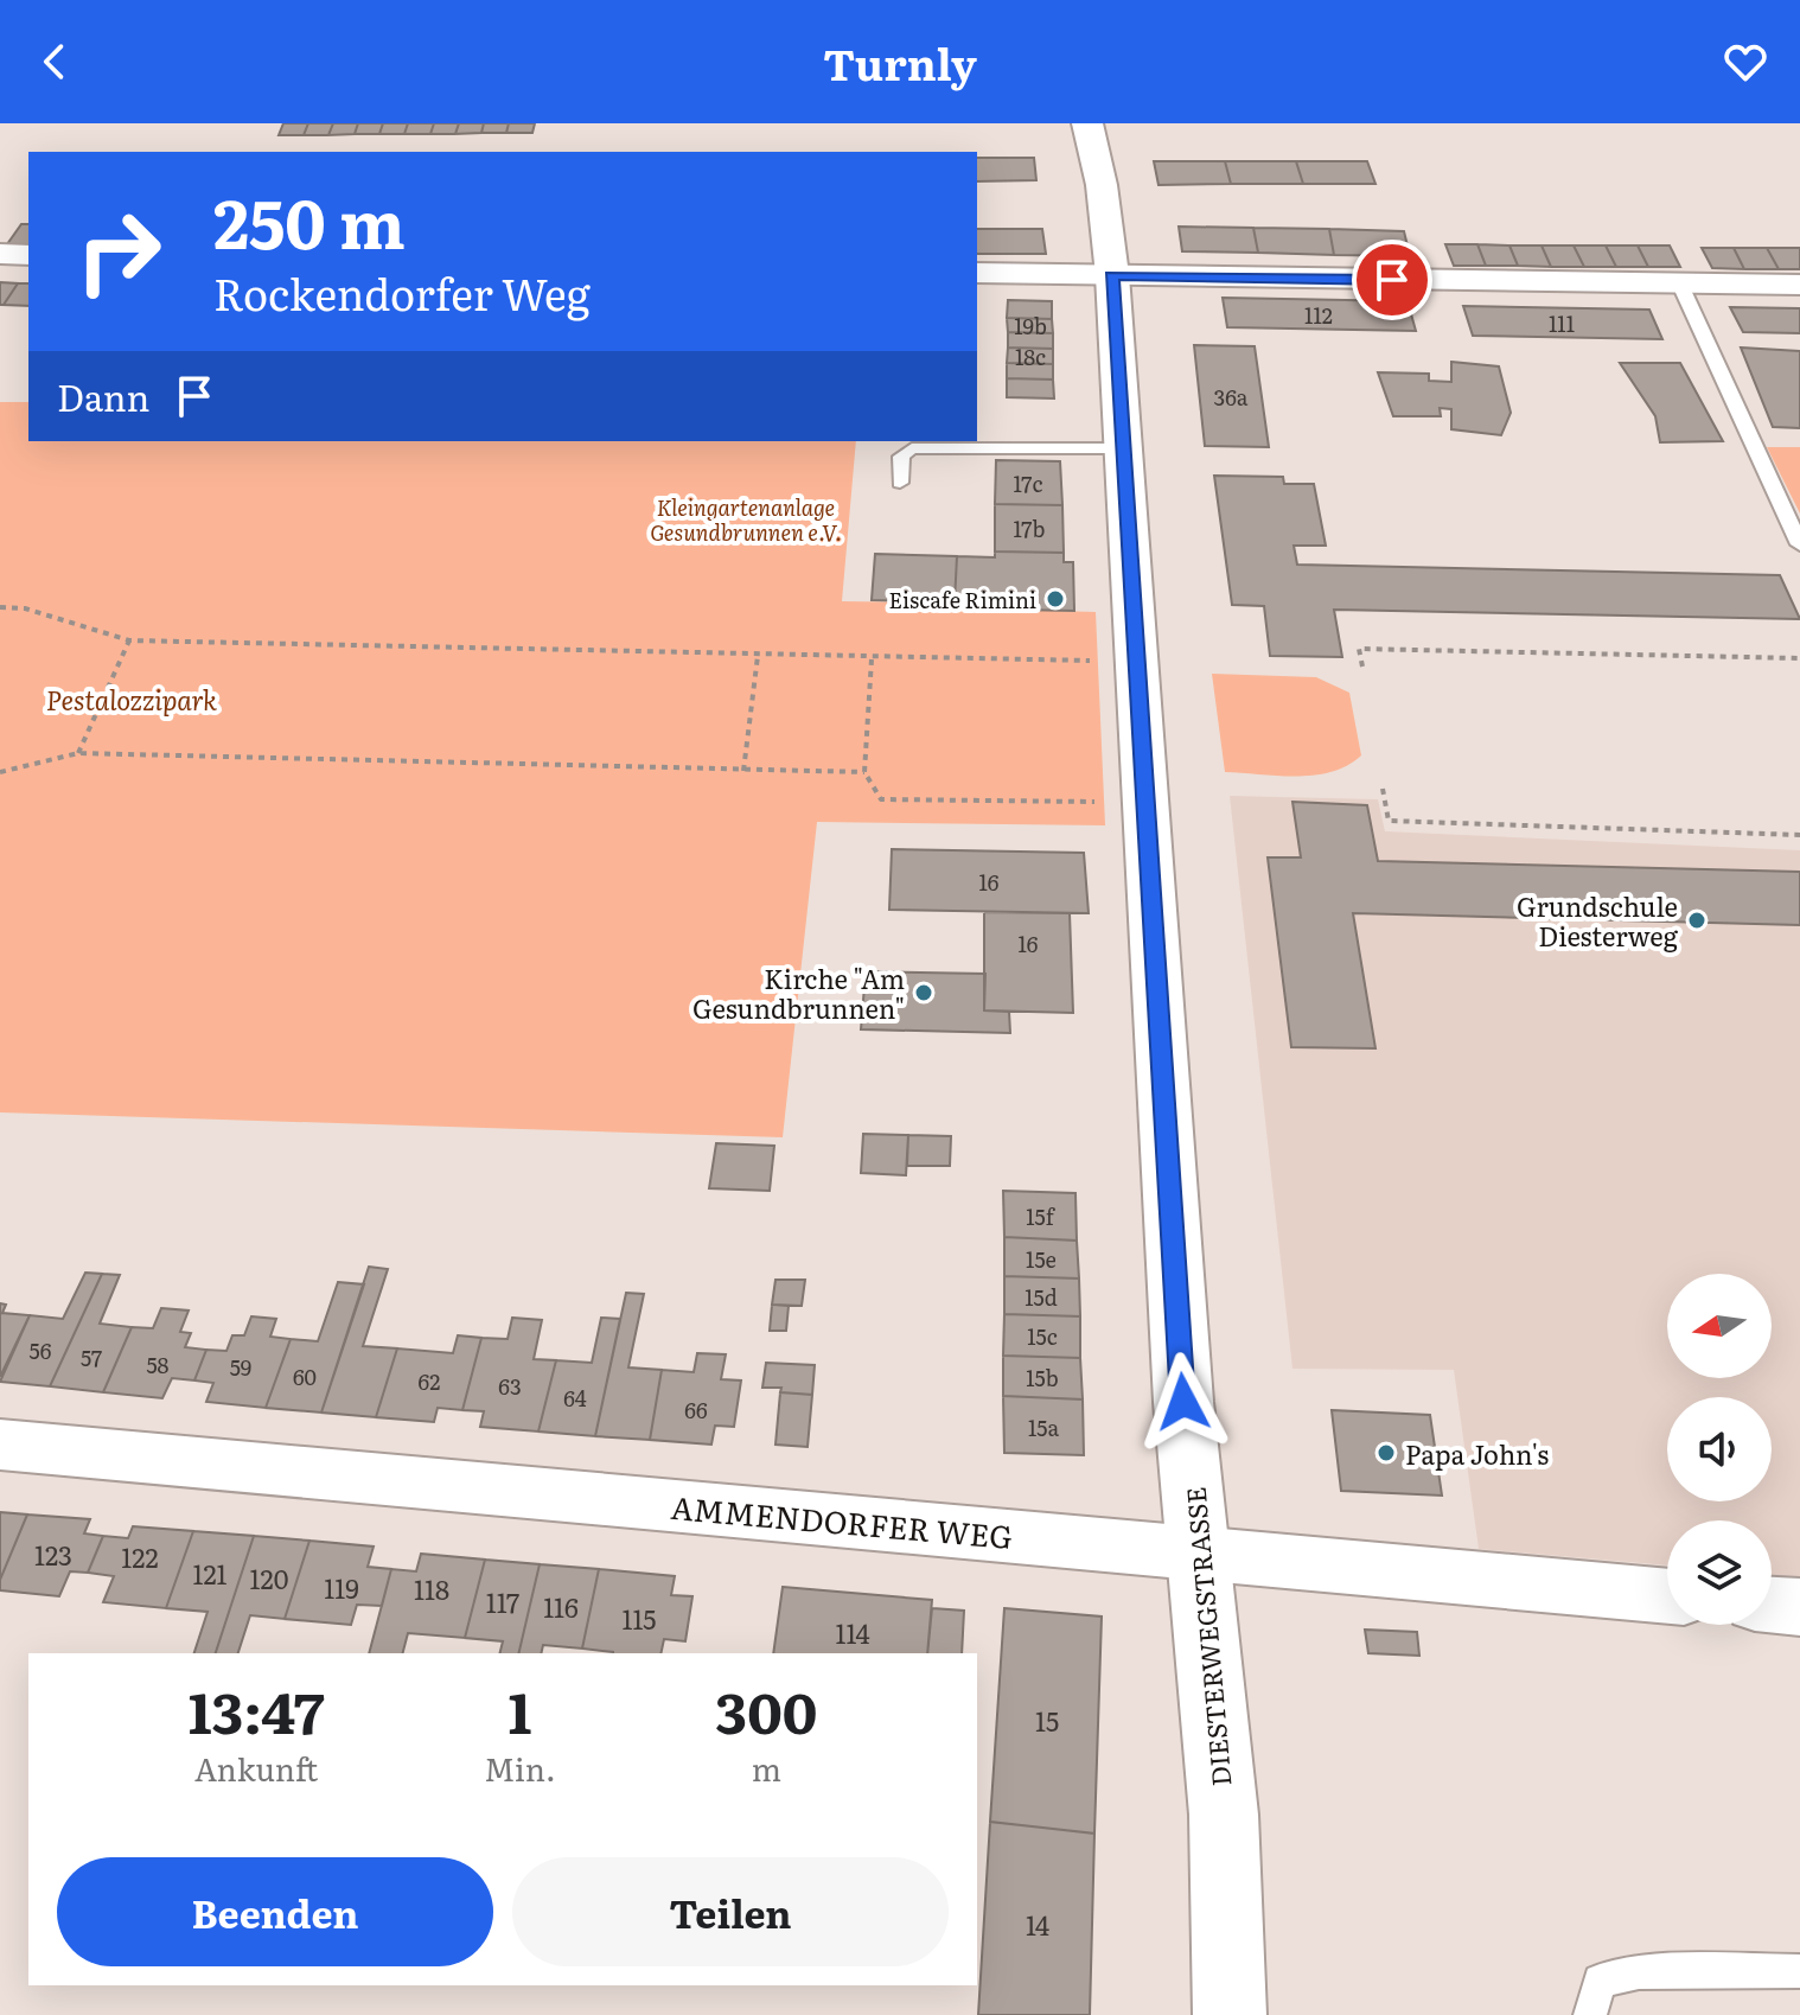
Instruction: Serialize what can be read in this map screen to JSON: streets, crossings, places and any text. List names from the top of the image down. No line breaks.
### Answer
{"streets":{"street":["AMMENDORFER WEG","DIESTERWEGSTRASSE"]},"crossings":[["AMMENDORFER WEG","DIESTERWEGSTRASSE"]],"parks":["Kleingartenanlage Gesundbrunnen e.V.","Pestalozzipark"],"places":["Eiscafe Rimini","Grundschule Diesterweg","Kirche \"Am Gesundbrunnen\"","Papa John's"],"house_numbers":["112","111","19b","18c","36a","17c","17b","16","16","15f","15e","15d","15c","56","57","58","59","60","15b","62","63","64","66","15a","123","122","121","120","119","118","117","116","115","114","15","14"],"north":"left","page":{"header":"Turnly","turn":["250 m","Rockendorfer Weg"],"then":"Dann","eta":["13:47","Ankunft","1","Min.","300","m"],"buttons":["Beenden","Teilen"]}}
